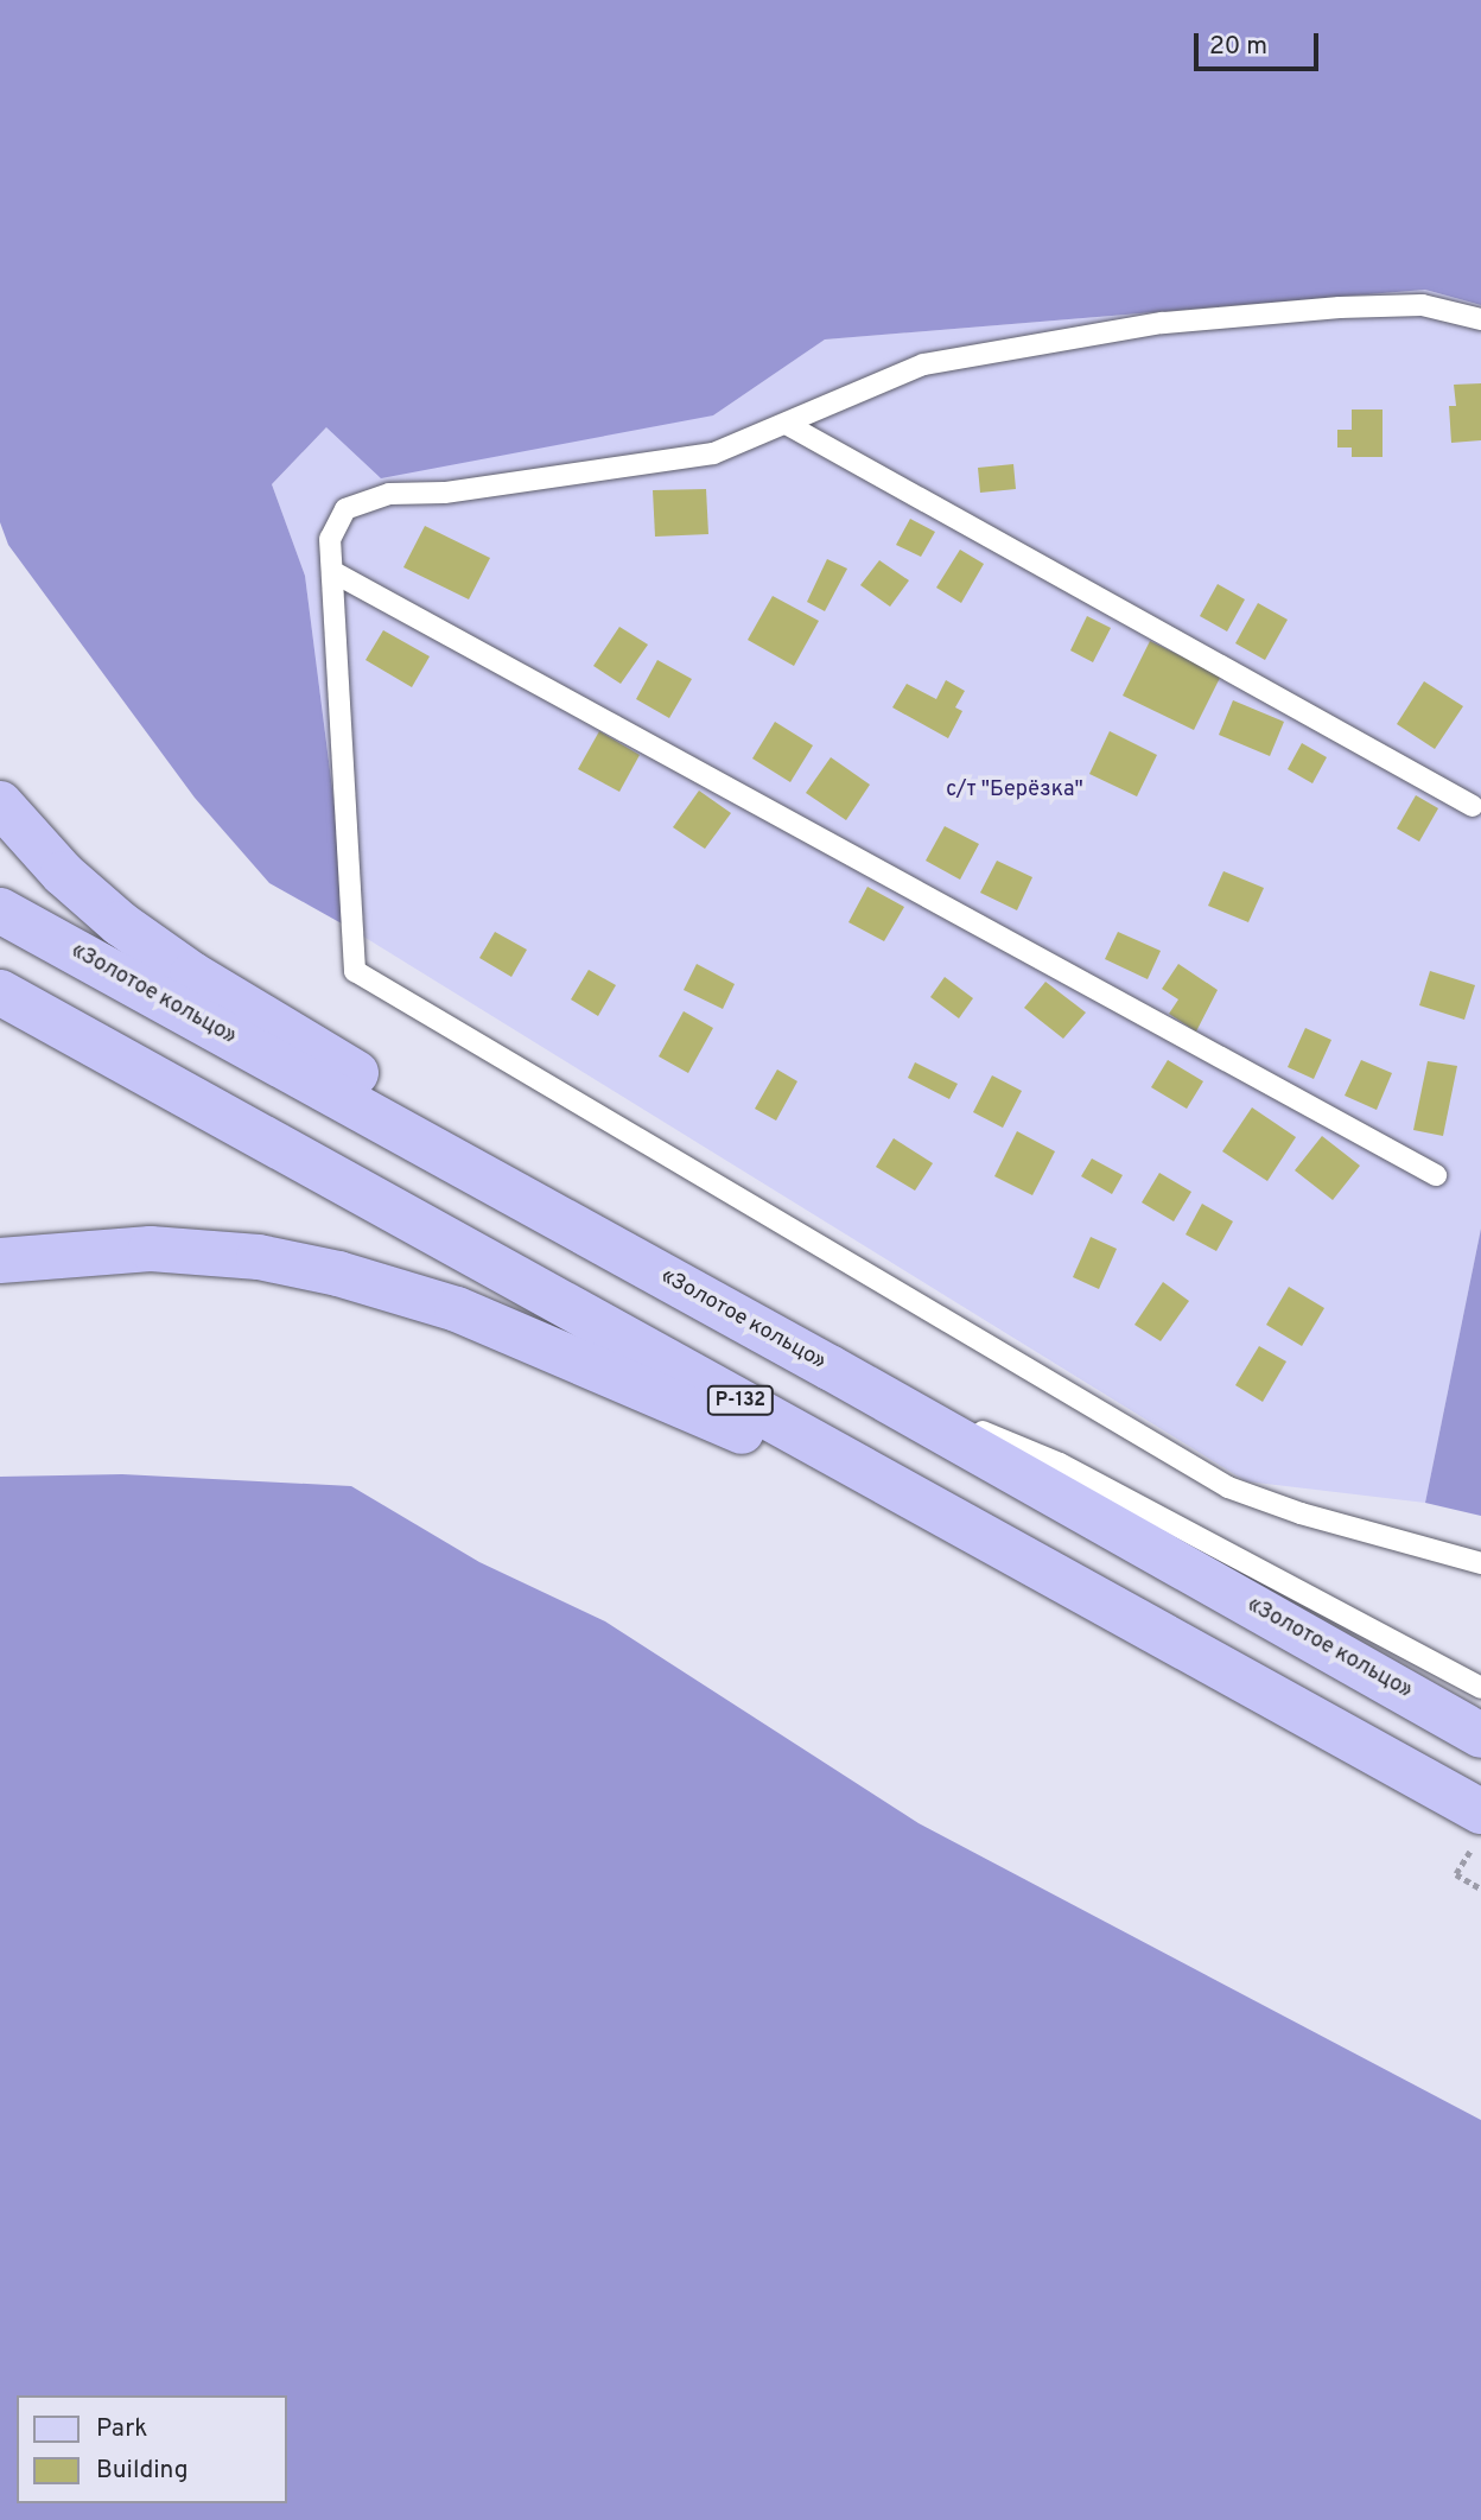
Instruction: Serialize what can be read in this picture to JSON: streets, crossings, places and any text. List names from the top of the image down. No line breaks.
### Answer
{"streets":{"highway":["«Золотое кольцо»","Р-132"]},"parks":["c/т \"Берёзка\""],"legend":["Park","Building"],"scale_bar":"20 m"}
